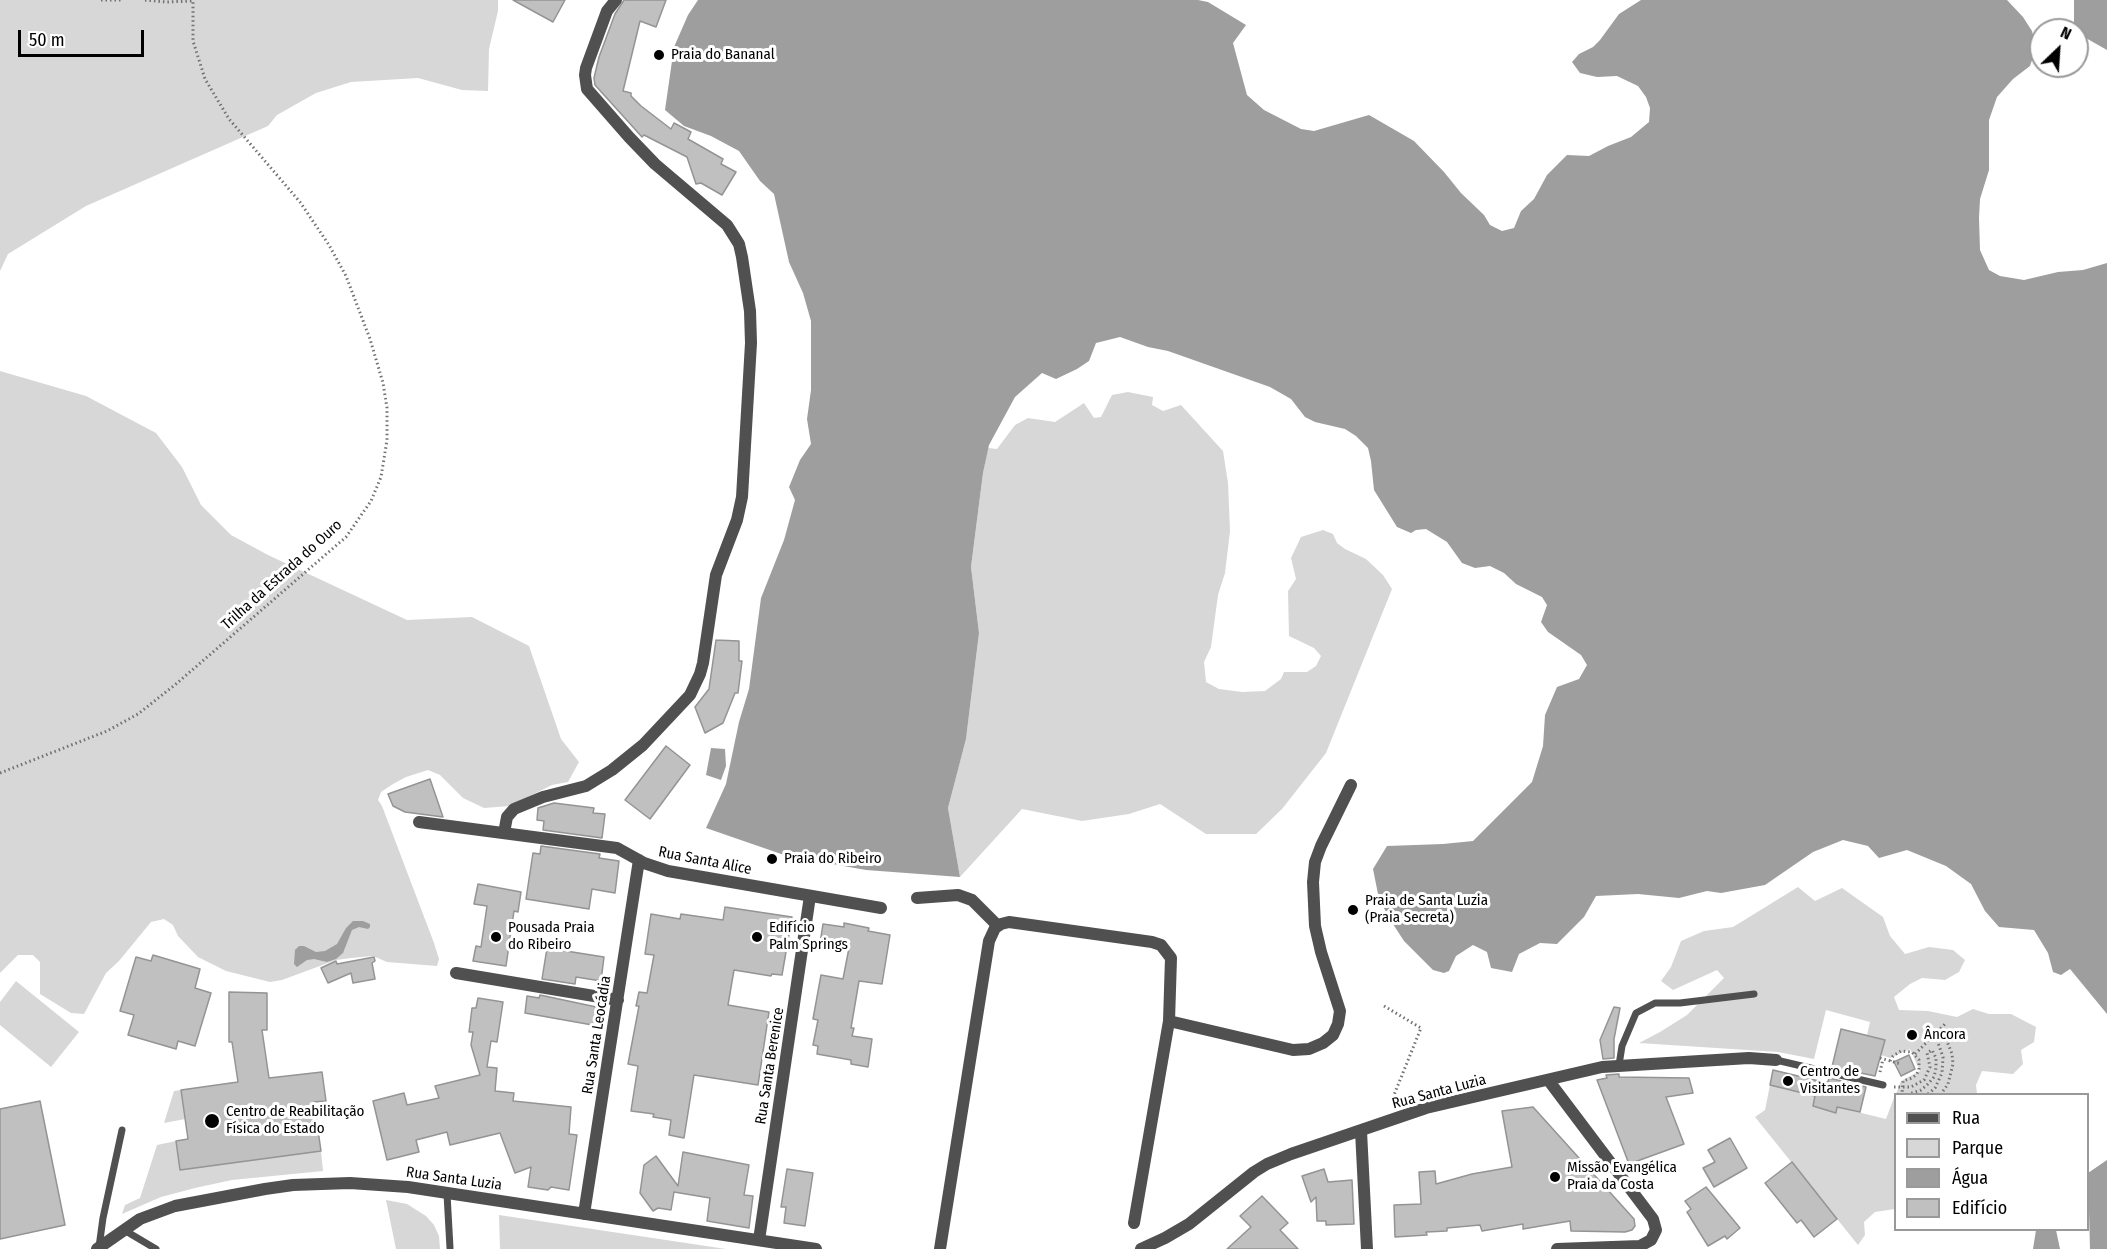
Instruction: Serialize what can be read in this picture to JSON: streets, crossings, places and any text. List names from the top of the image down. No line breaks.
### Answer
{"streets":{"street":["Rua Santa Alice","Rua Santa Leocádia","Rua Santa Berenice","Rua Santa Luzia"],"path":["Trilha da Estrada do Ouro"]},"crossings":[["Rua Santa Alice","Rua Santa Leocádia"],["Rua Santa Alice","Rua Santa Berenice"],["Rua Santa Leocádia","Rua Santa Luzia"],["Rua Santa Berenice","Rua Santa Luzia"]],"places":["Praia do Bananal","Praia do Ribeiro","Praia de Santa Luzia (Praia Secreta)","Pousada Praia do Ribeiro","Edifício Palm Springs","Âncora","Centro de Visitantes","Centro de Reabilitação Física do Estado","Missão Evangélica Praia da Costa"],"legend":["Rua","Parque","Água","Edifício"],"scale_bar":"50 m","north":"top right"}
